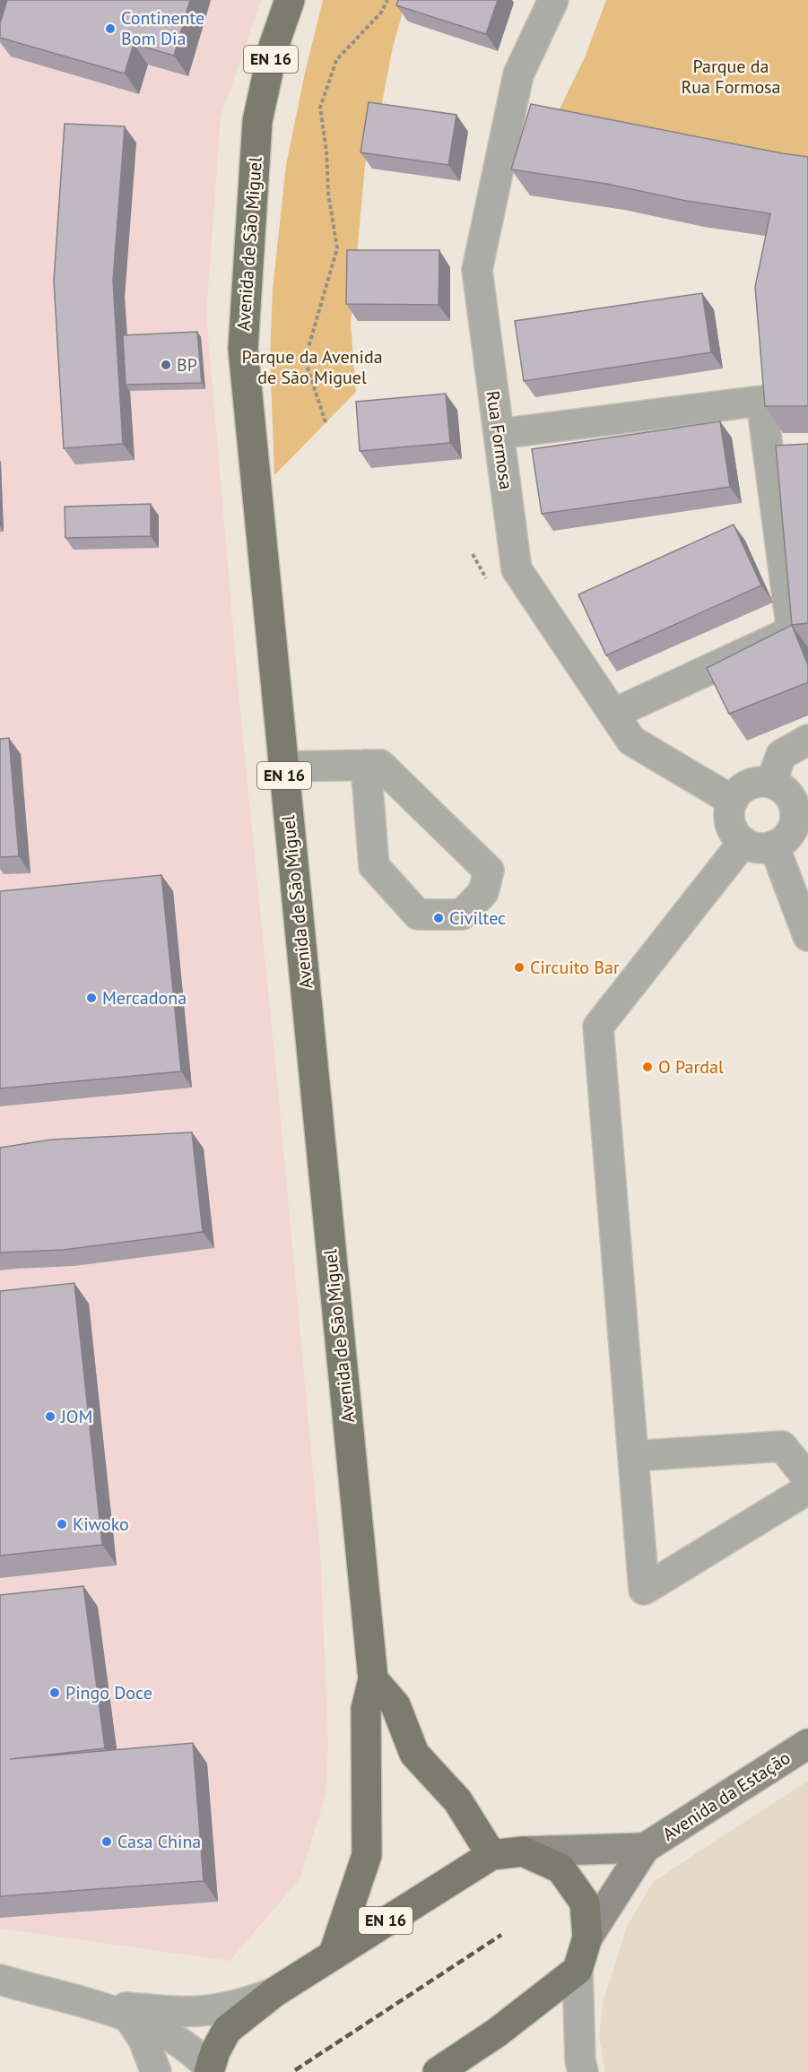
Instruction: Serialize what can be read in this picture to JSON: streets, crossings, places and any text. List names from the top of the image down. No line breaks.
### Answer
{"streets":{"main road":["EN 16","Avenida de São Miguel","Avenida da Estação"],"street":["Rua Formosa"]},"crossings":[["Avenida de São Miguel","Avenida da Estação"]],"parks":["Parque da Rua Formosa","Parque da Avenida de São Miguel"],"places":["Continente Bom Dia","BP","Civiltec","Circuito Bar","Mercadona","O Pardal","JOM","Kiwoko","Pingo Doce","Casa China"]}
